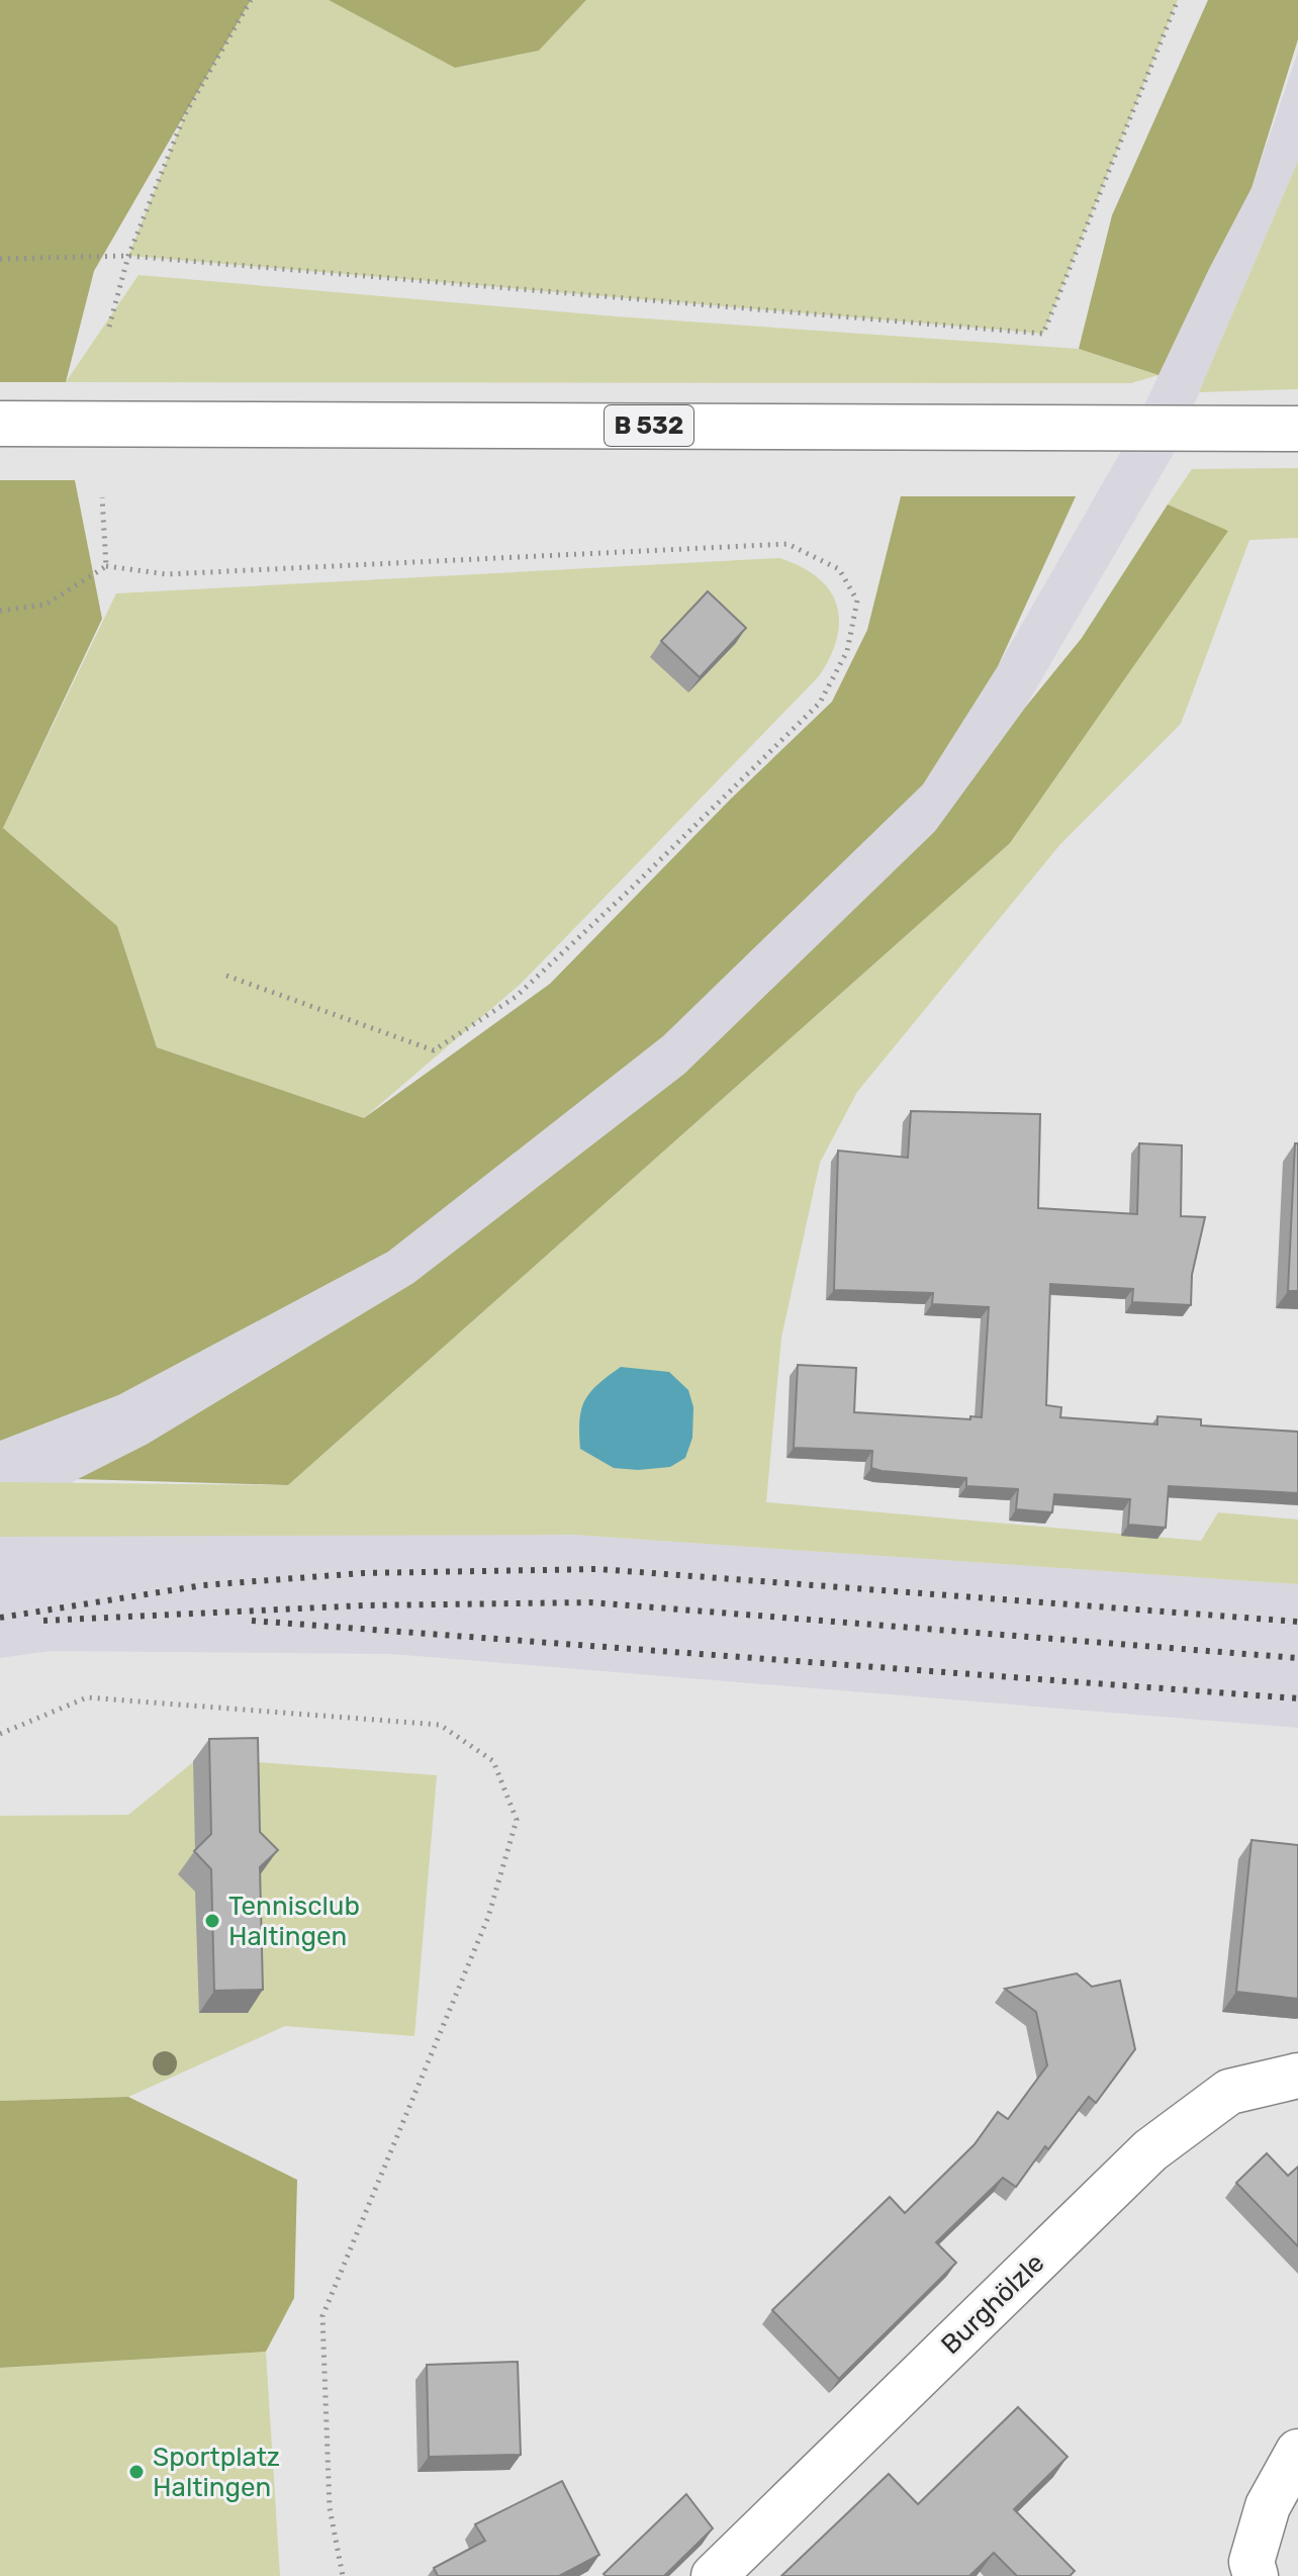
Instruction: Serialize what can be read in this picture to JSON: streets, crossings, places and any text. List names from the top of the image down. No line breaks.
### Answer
{"streets":{"main road":["B 532","Burghölzle"]},"places":["Tennisclub Haltingen","Sportplatz Haltingen"]}
